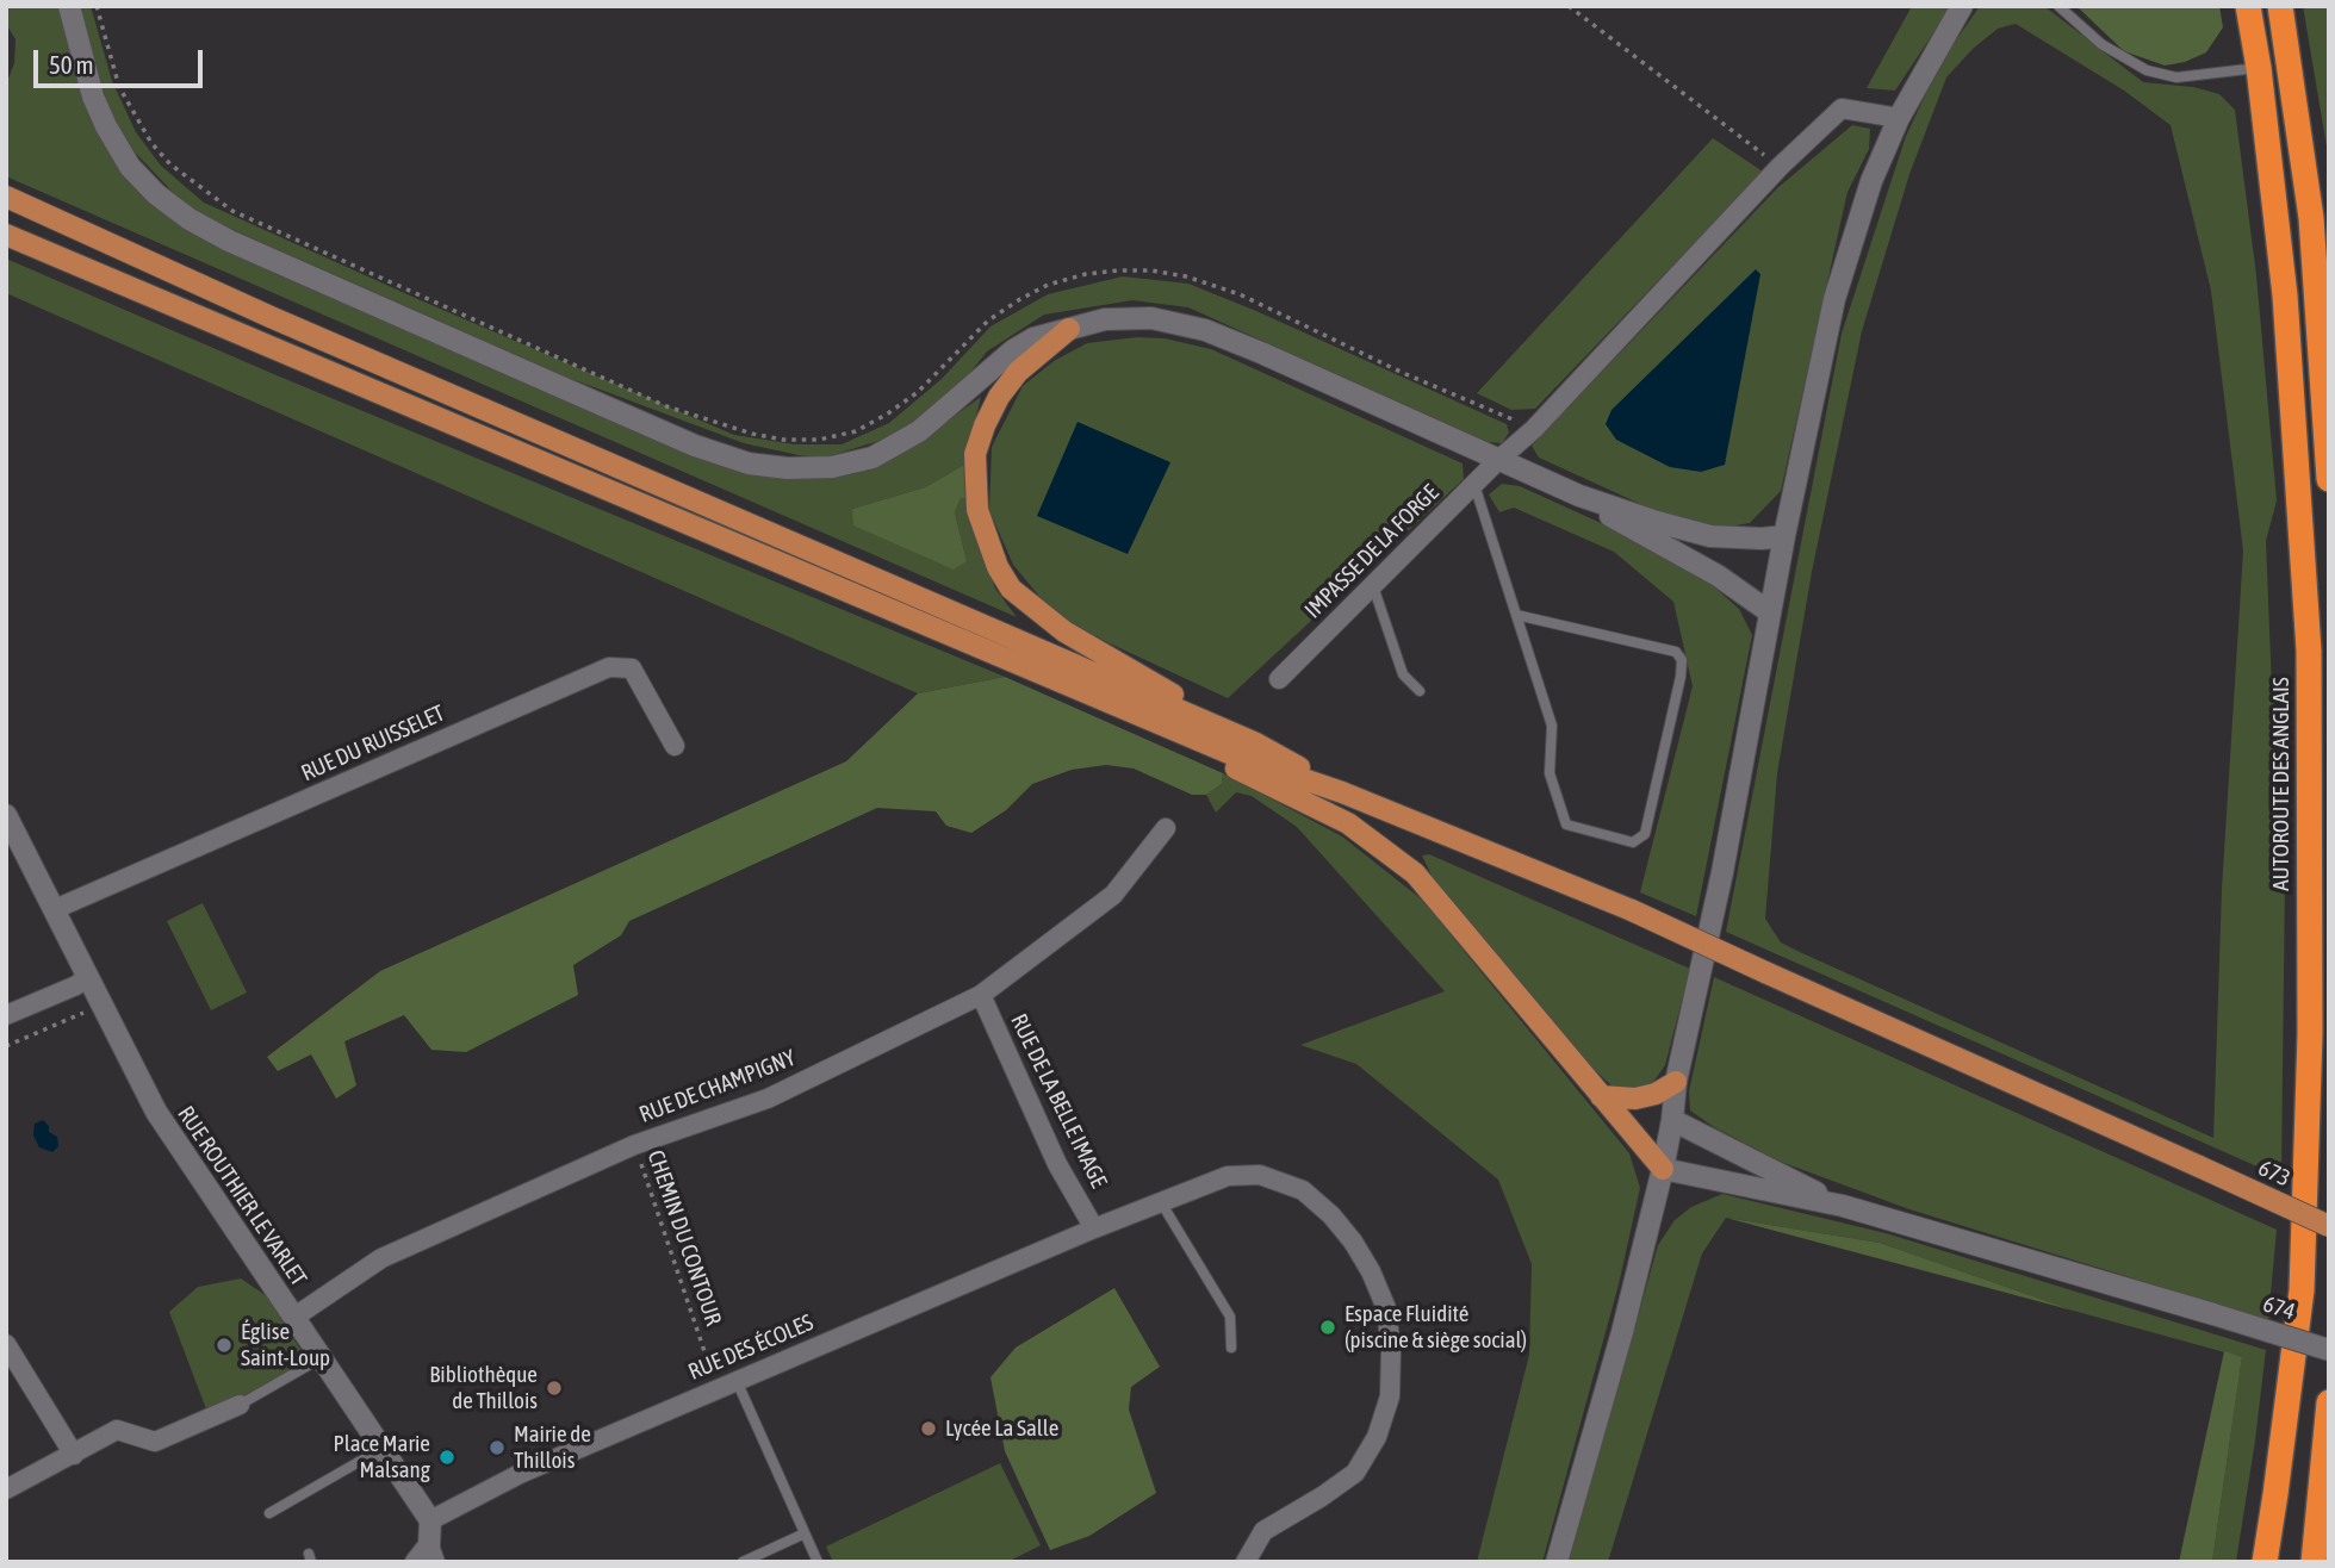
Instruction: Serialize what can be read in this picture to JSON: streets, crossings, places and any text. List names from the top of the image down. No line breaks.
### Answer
{"streets":{"highway":["AUTOROUTE DES ANGLAIS"],"main road":["673"],"street":["IMPASSE DE LA FORGE","RUE DU RUISSELET","RUE DE CHAMPIGNY","RUE DE LA BELLE IMAGE","RUE ROUTHIER LE VARLET","674","RUE DES ÉCOLES"],"path":["CHEMIN DU CONTOUR"]},"crossings":[["RUE DU RUISSELET","RUE ROUTHIER LE VARLET"],["RUE DE CHAMPIGNY","RUE DE LA BELLE IMAGE"],["RUE DE CHAMPIGNY","RUE ROUTHIER LE VARLET"],["RUE DE CHAMPIGNY","CHEMIN DU CONTOUR"],["RUE DE LA BELLE IMAGE","RUE DES ÉCOLES"],["RUE ROUTHIER LE VARLET","RUE DES ÉCOLES"],["CHEMIN DU CONTOUR","RUE DES ÉCOLES"]],"places":["Espace Fluidité (piscine & siège social)","Église Saint-Loup","Bibliothèque de Thillois","Lycée La Salle","Mairie de Thillois","Place Marie Malsang"],"scale_bar":"50 m"}
